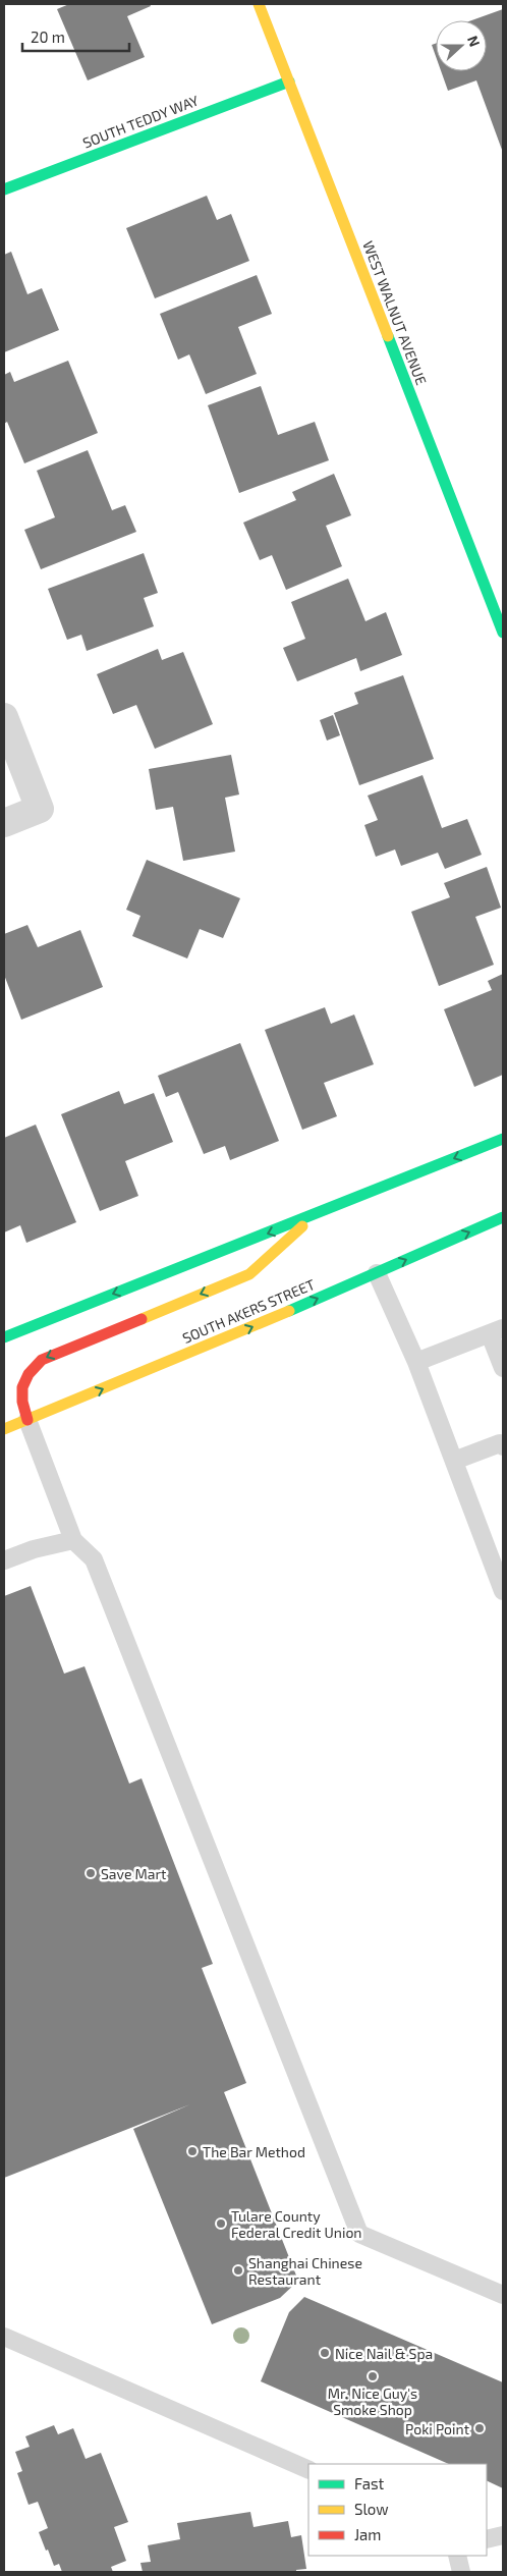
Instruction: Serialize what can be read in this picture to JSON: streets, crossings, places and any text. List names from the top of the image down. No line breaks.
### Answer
{"streets":{"main road":["SOUTH TEDDY WAY","WEST WALNUT AVENUE","SOUTH AKERS STREET"]},"crossings":[["SOUTH TEDDY WAY","WEST WALNUT AVENUE"]],"places":["Save Mart","The Bar Method","Tulare County Federal Credit Union","Shanghai Chinese Restaurant","Nice Nail & Spa","Mr. Nice Guy's Smoke Shop","Poki Point"],"legend":["Fast","Slow","Jam"],"scale_bar":"20 m","north":"right"}
